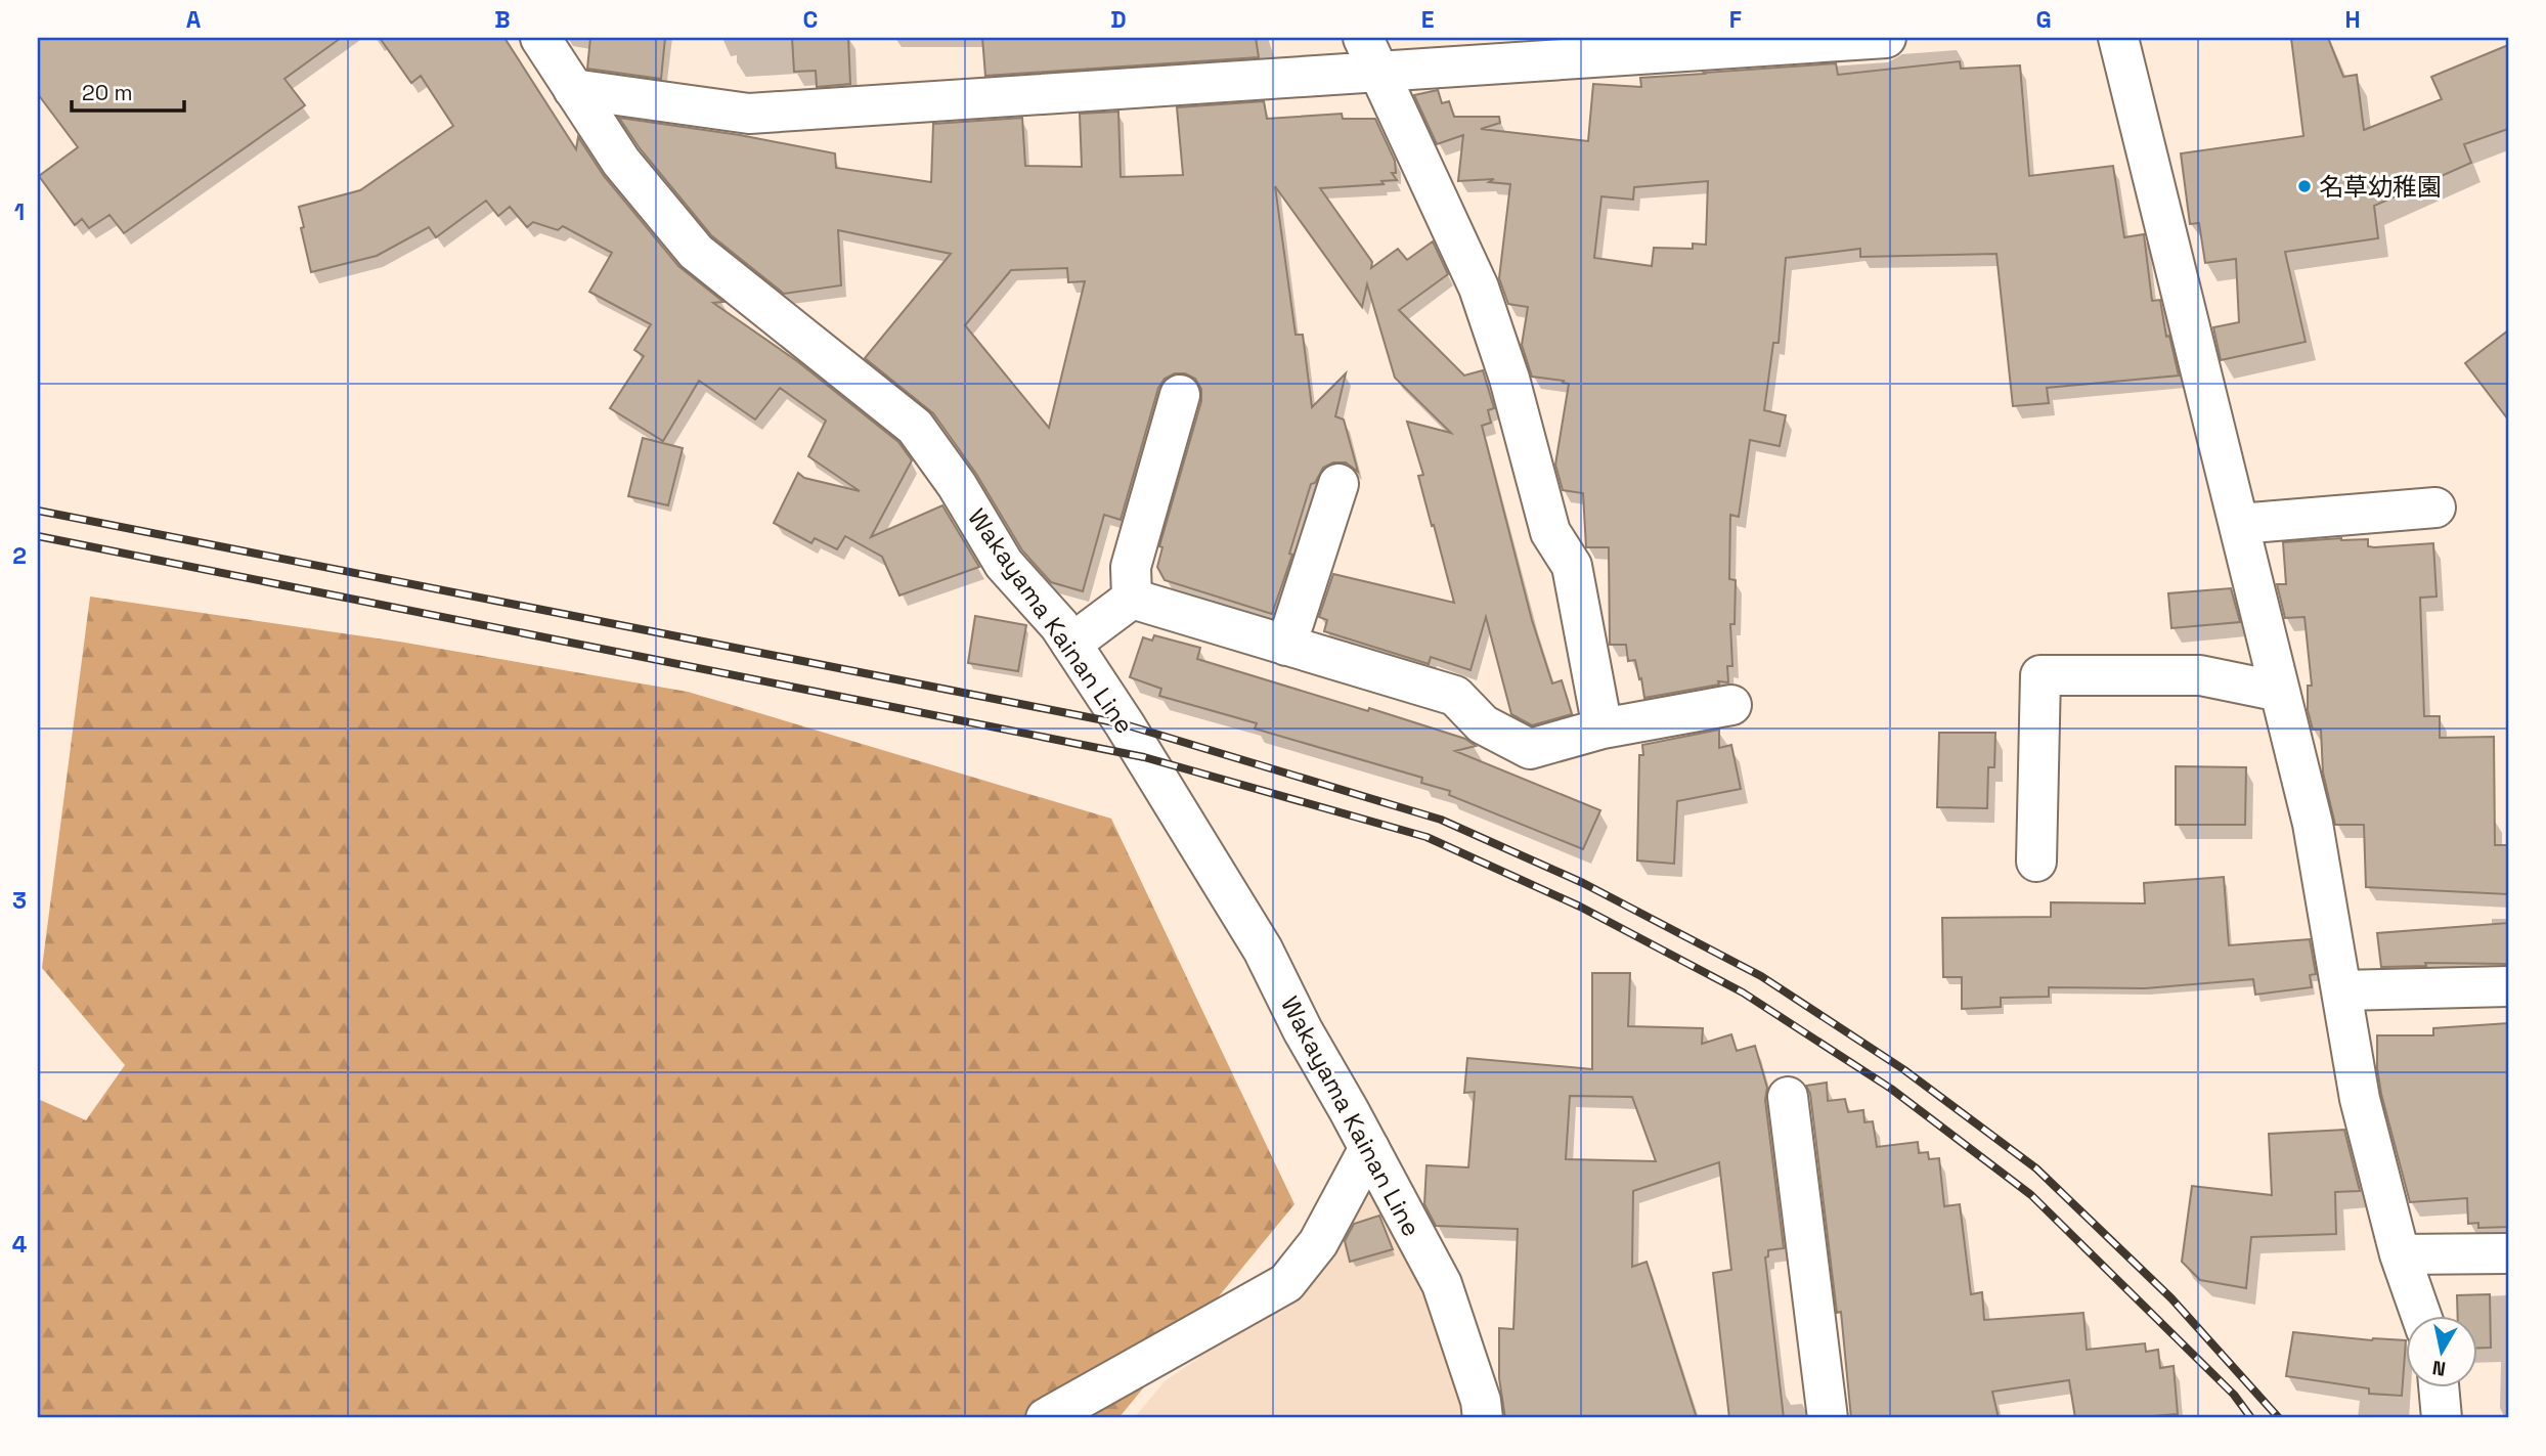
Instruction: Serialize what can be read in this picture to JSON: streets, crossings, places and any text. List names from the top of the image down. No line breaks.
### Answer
{"streets":{"street":["Wakayama Kainan Line"]},"places":["名草幼稚園"],"scale_bar":"20 m","north":"bottom","grid":{"columns":["A","B","C","D","E","F","G","H"],"rows":["1","2","3","4"]}}
